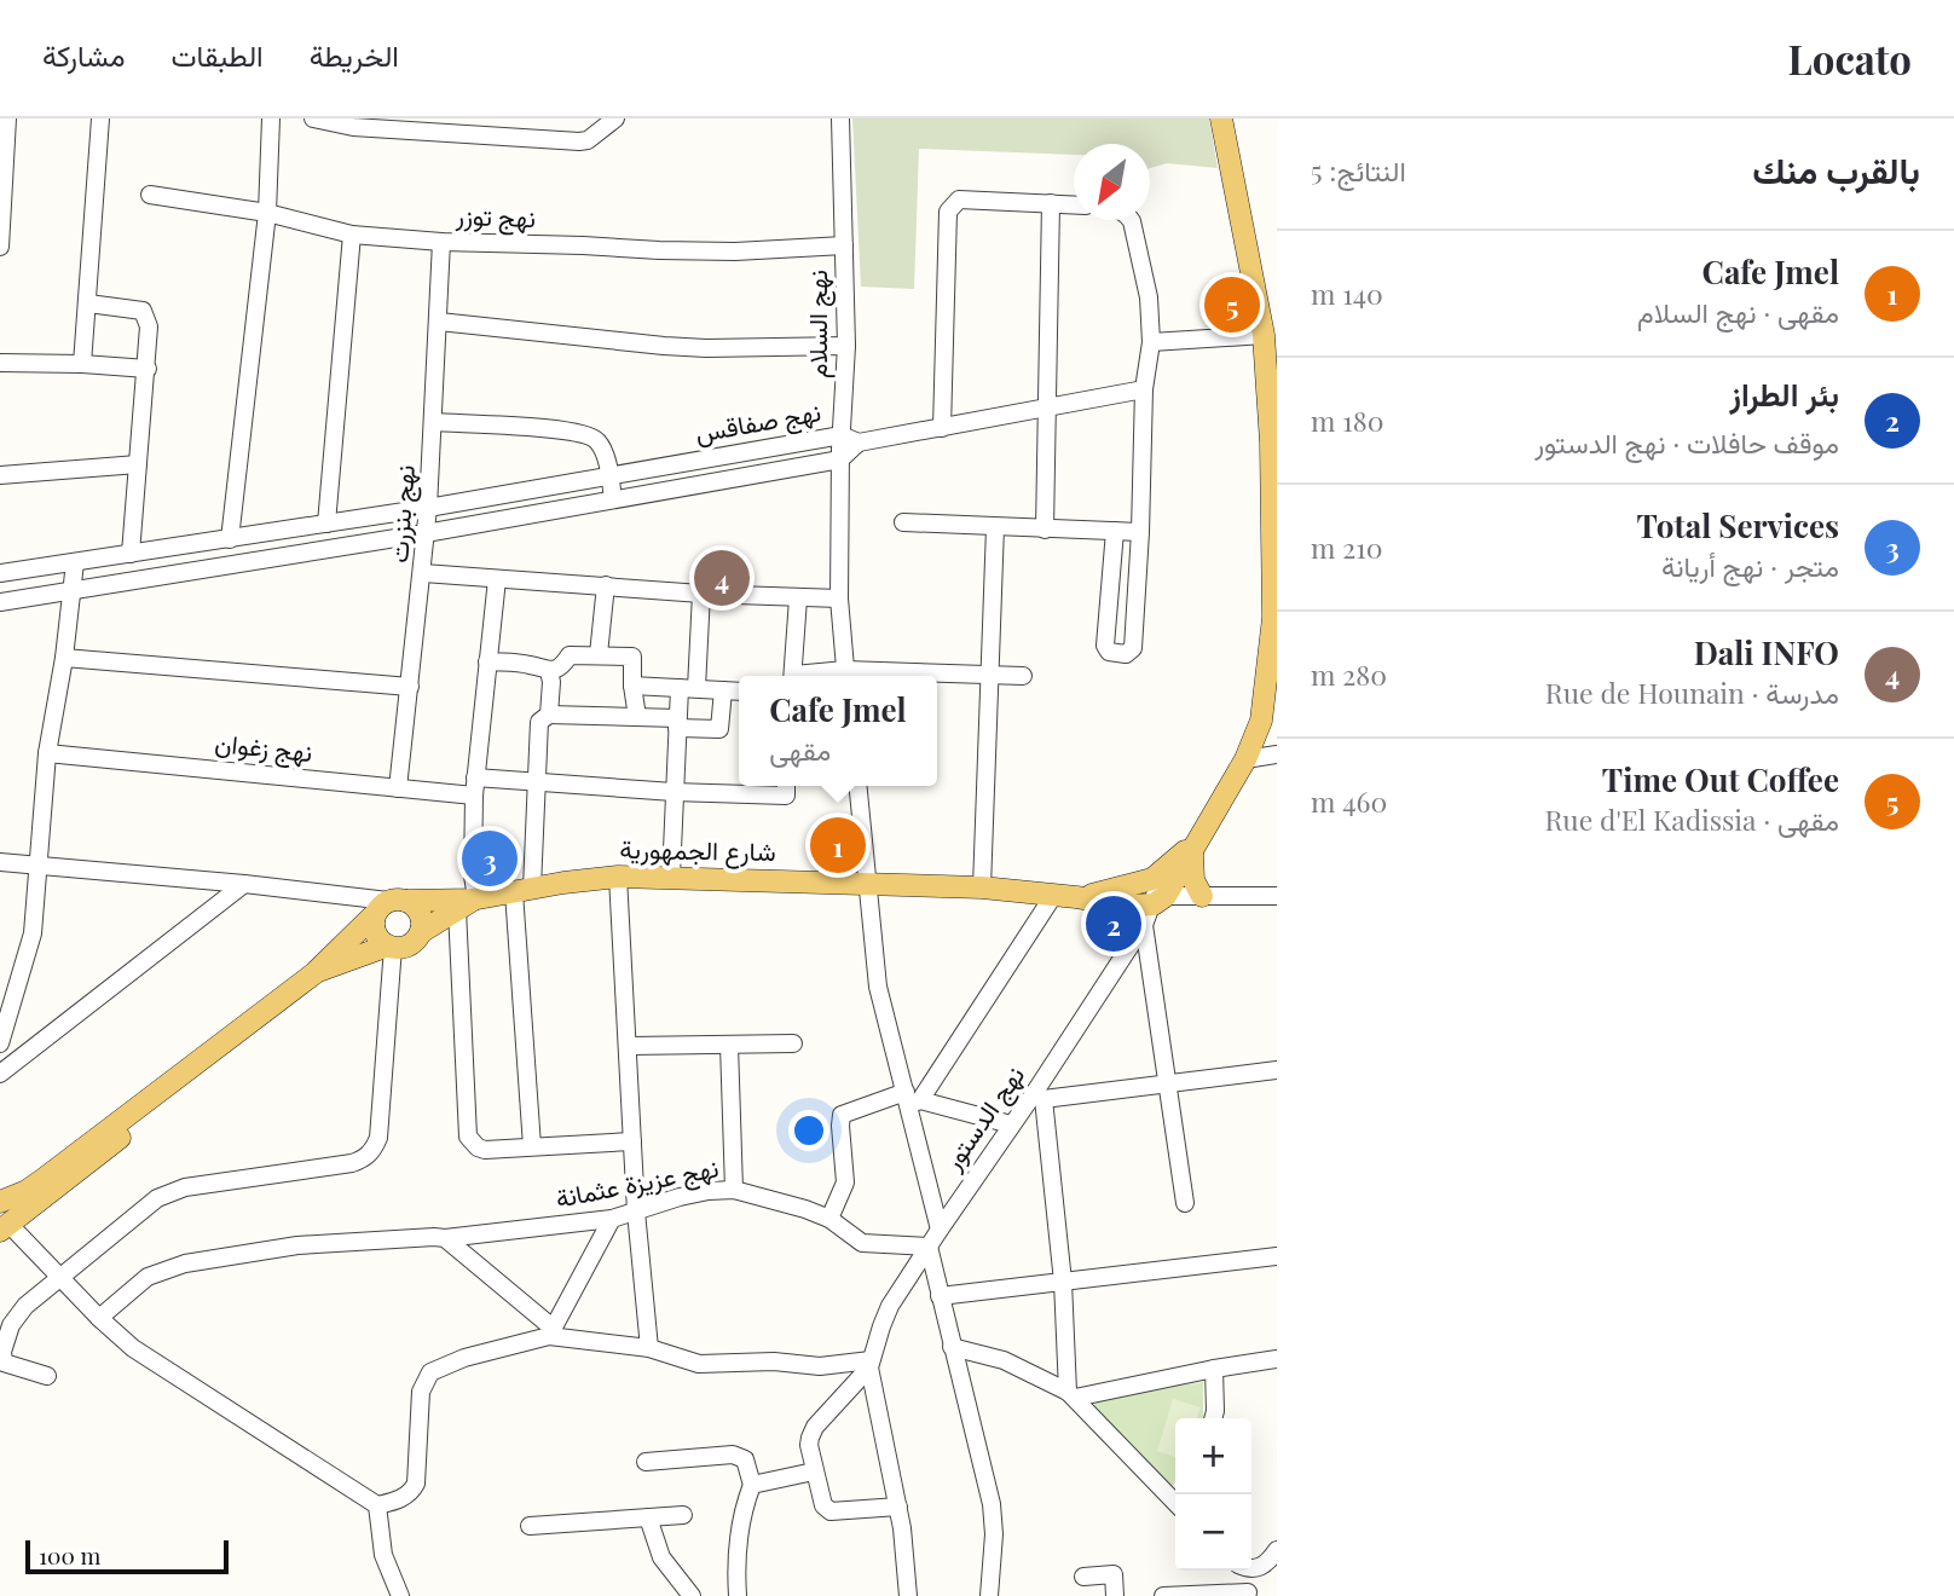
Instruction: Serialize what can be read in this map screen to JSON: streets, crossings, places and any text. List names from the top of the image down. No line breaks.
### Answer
{"streets":{"main road":["شارع الجمهورية"],"street":["نهج توزر","نهج السلام","نهج صفاقس","نهج بنزرت","نهج زغوان","نهج الدستور","نهج عزيزة عثمانة"]},"crossings":[["نهج توزر","نهج السلام"],["نهج توزر","نهج بنزرت"],["نهج السلام","نهج صفاقس"],["نهج صفاقس","نهج بنزرت"],["نهج بنزرت","نهج زغوان"],["شارع الجمهورية","نهج الدستور"],["نهج الدستور","نهج عزيزة عثمانة"]],"scale_bar":"100 m","north":"bottom left","page":{"header":"Locato","nav":["الخريطة","الطبقات","مشاركة"],"heading":["بالقرب منك","النتائج: 5"],"list":[{"mark":"1","name":"Cafe Jmel","note":"مقهى · نهج السلام","value":"140 m"},{"mark":"2","name":"بئر الطراز","note":"موقف حافلات · نهج الدستور","value":"180 m"},{"mark":"3","name":"Total Services","note":"متجر · نهج أريانة","value":"210 m"},{"mark":"4","name":"Dali INFO","note":"مدرسة · Rue de Hounain","value":"280 m"},{"mark":"5","name":"Time Out Coffee","note":"مقهى · Rue d'El Kadissia","value":"460 m"}],"pins":["5","4","1","3","2"],"popup":["Cafe Jmel","مقهى"],"map_buttons":["+","−"],"scale":"100 m"}}
